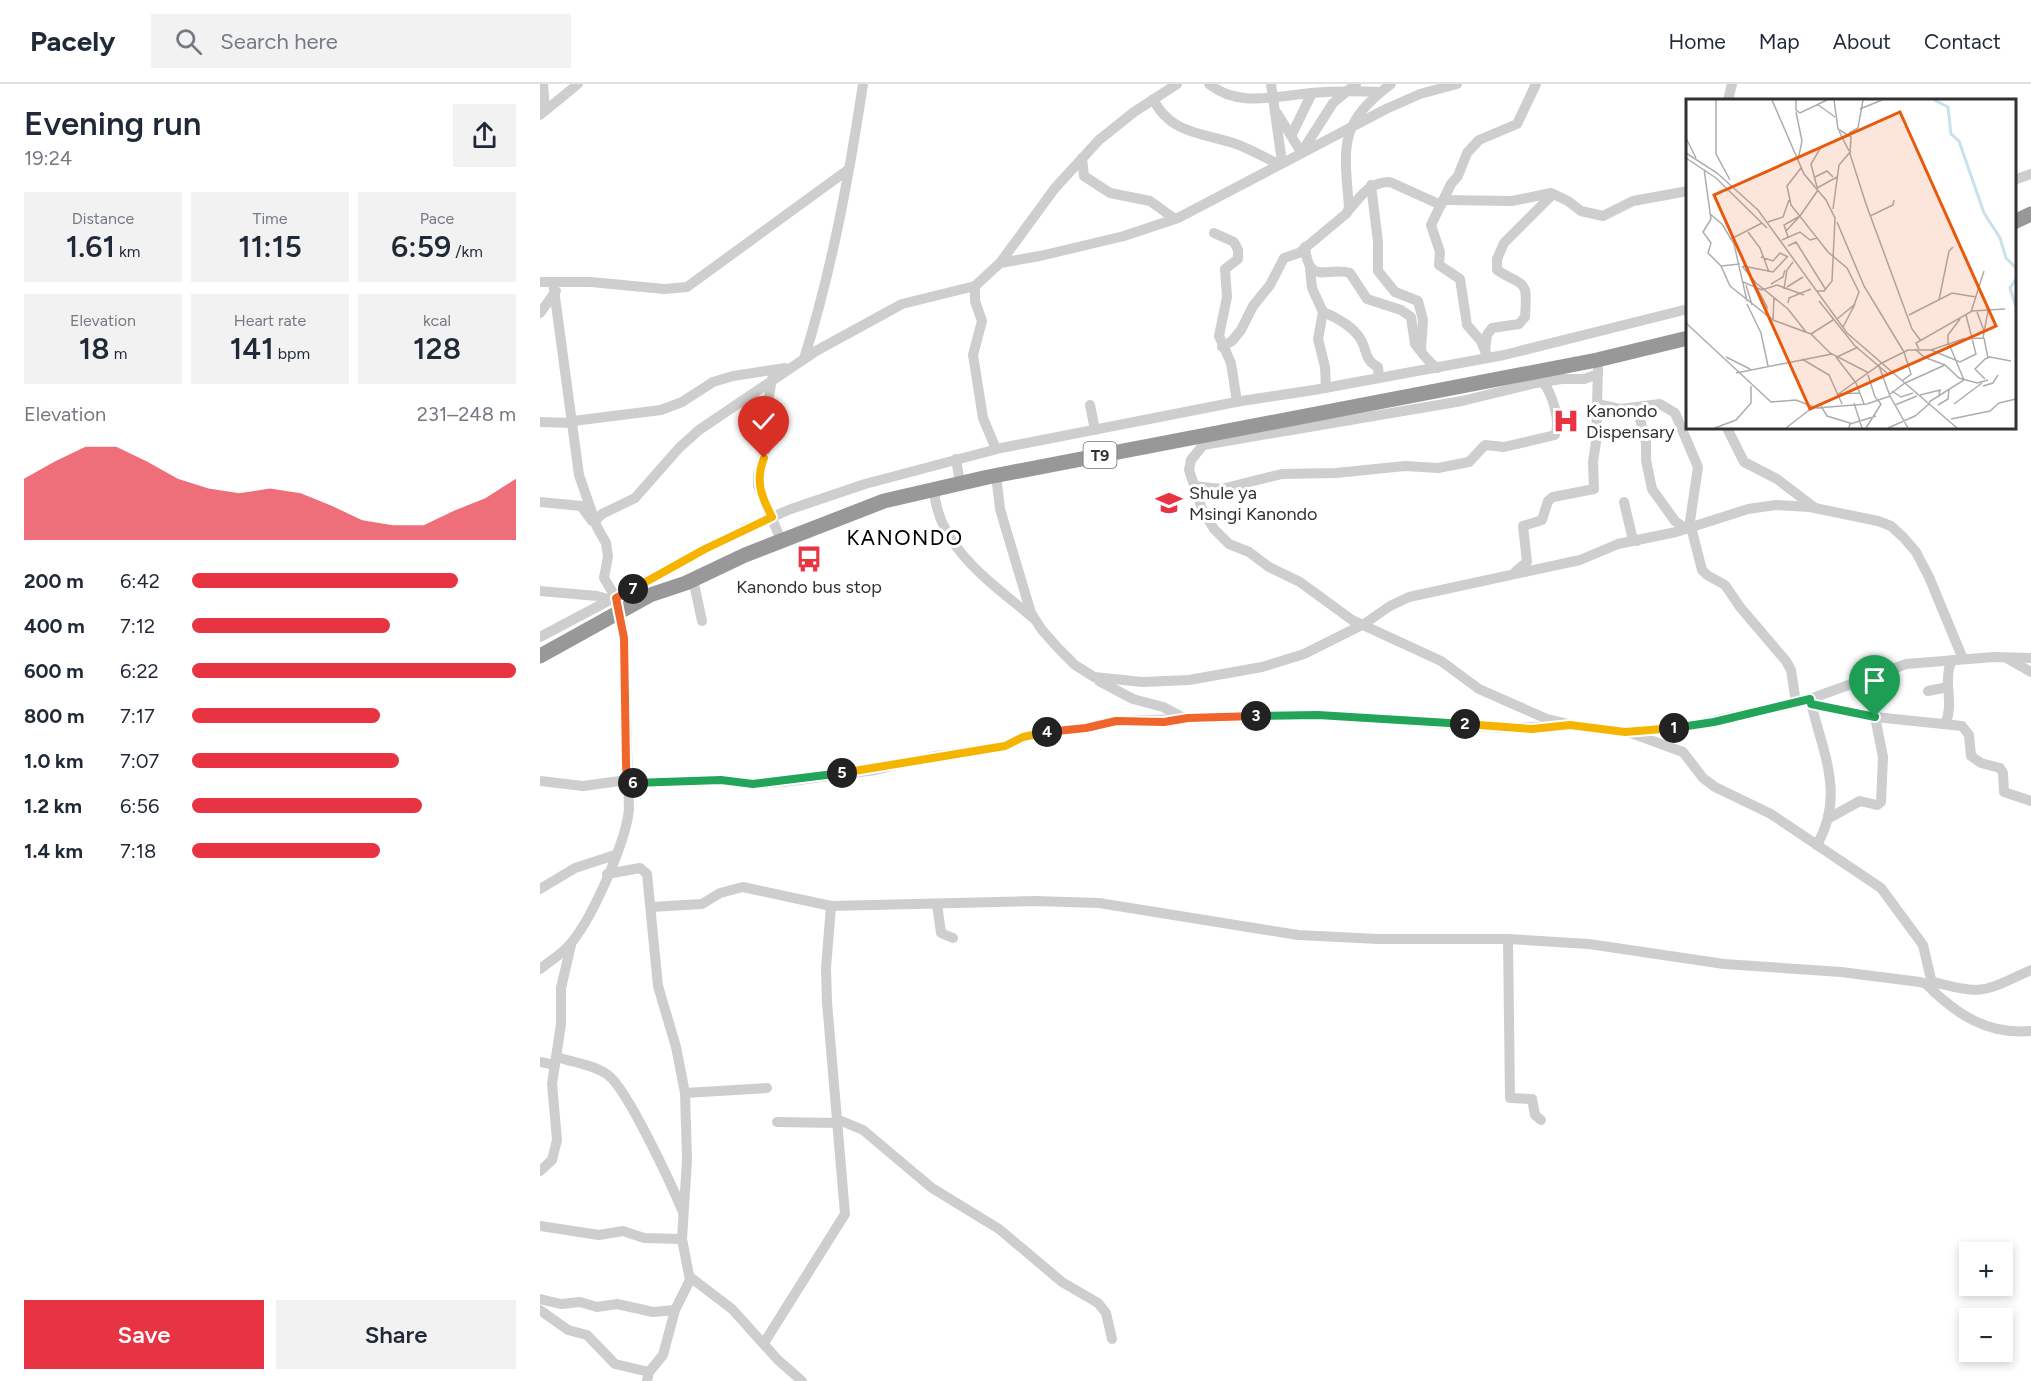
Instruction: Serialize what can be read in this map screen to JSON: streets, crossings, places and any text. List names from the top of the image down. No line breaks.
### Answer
{"streets":{"highway":["T9"]},"districts":["KANONDO"],"places":{"hospital":["Kanondo Dispensary"],"school or university":["Shule ya Msingi Kanondo"],"bus stop":["Kanondo bus stop"]},"page":{"header":"Pacely","search":"Search here","nav":["Home","Map","About","Contact"],"heading":["Evening run","19:24"],"stats":[["Distance","1.61 km"],["Time","11:15"],["Pace","6:59 /km"],["Elevation","18 m"],["Heart rate","141 bpm"],["kcal","128"]],"chart":["Elevation","231–248 m"],"list":[{"name":"200 m","note":"6:42"},{"name":"400 m","note":"7:12"},{"name":"600 m","note":"6:22"},{"name":"800 m","note":"7:17"},{"name":"1.0 km","note":"7:07"},{"name":"1.2 km","note":"6:56"},{"name":"1.4 km","note":"7:18"}],"pins":["7","3","2","1","4","5","6"],"map_buttons":["+","−"],"buttons":["Save","Share"]}}
